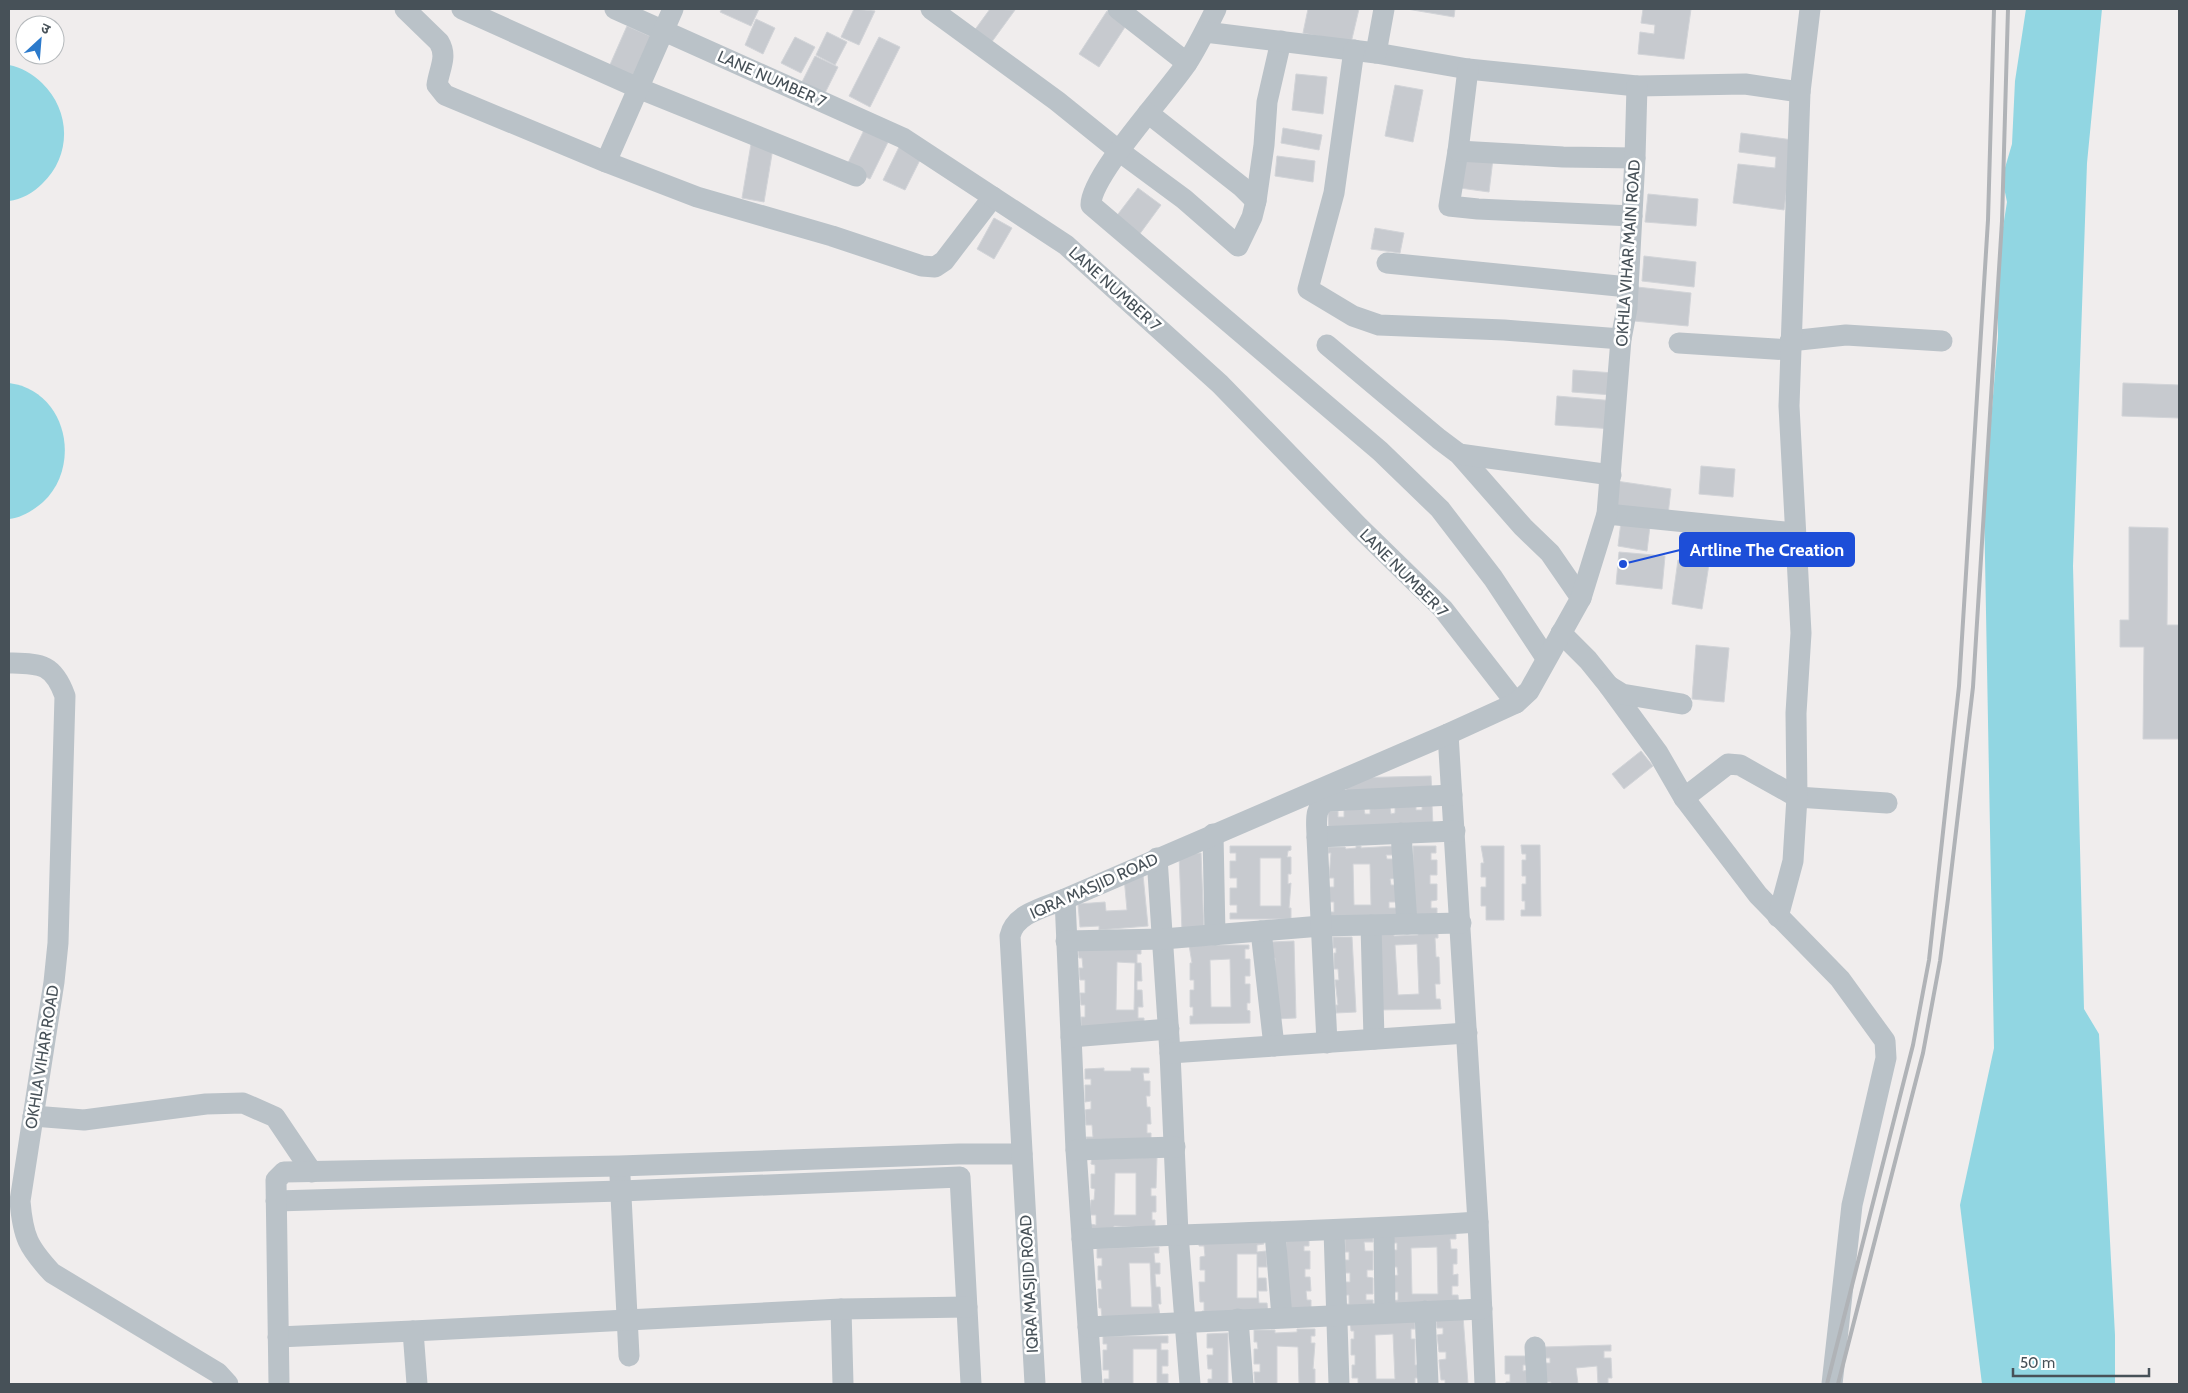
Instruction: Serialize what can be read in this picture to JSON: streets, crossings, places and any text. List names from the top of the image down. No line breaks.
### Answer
{"streets":{"street":["LANE NUMBER 7","OKHLA VIHAR MAIN ROAD","IQRA MASJID ROAD","OKHLA VIHAR ROAD"]},"crossings":[["LANE NUMBER 7","OKHLA VIHAR MAIN ROAD"],["LANE NUMBER 7","IQRA MASJID ROAD"],["OKHLA VIHAR MAIN ROAD","IQRA MASJID ROAD"]],"places":["Artline The Creation"],"scale_bar":"50 m","north":"top right"}
